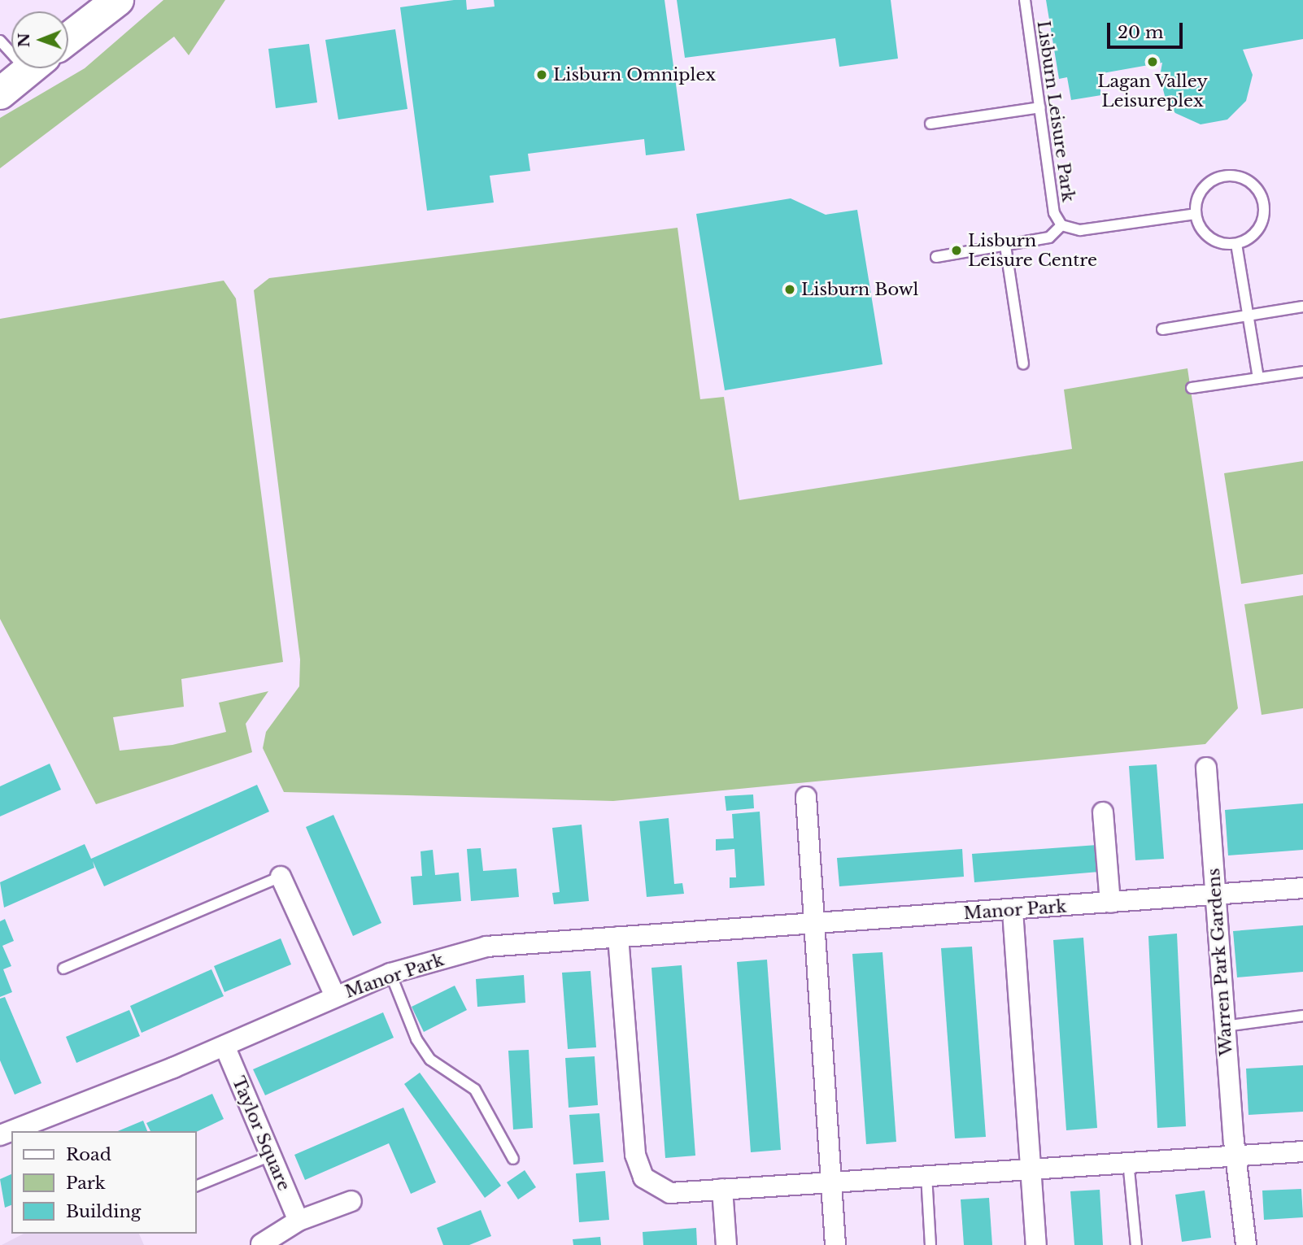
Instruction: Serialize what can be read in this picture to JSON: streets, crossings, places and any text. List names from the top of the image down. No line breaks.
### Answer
{"streets":{"street":["Manor Park","Warren Park Gardens","Taylor Square"],"lane":["Lisburn Leisure Park"]},"crossings":[["Manor Park","Warren Park Gardens"],["Manor Park","Taylor Square"]],"places":["Lagan Valley Leisureplex","Lisburn Omniplex","Lisburn Leisure Centre","Lisburn Bowl"],"legend":["Road","Park","Building"],"scale_bar":"20 m","north":"left"}
